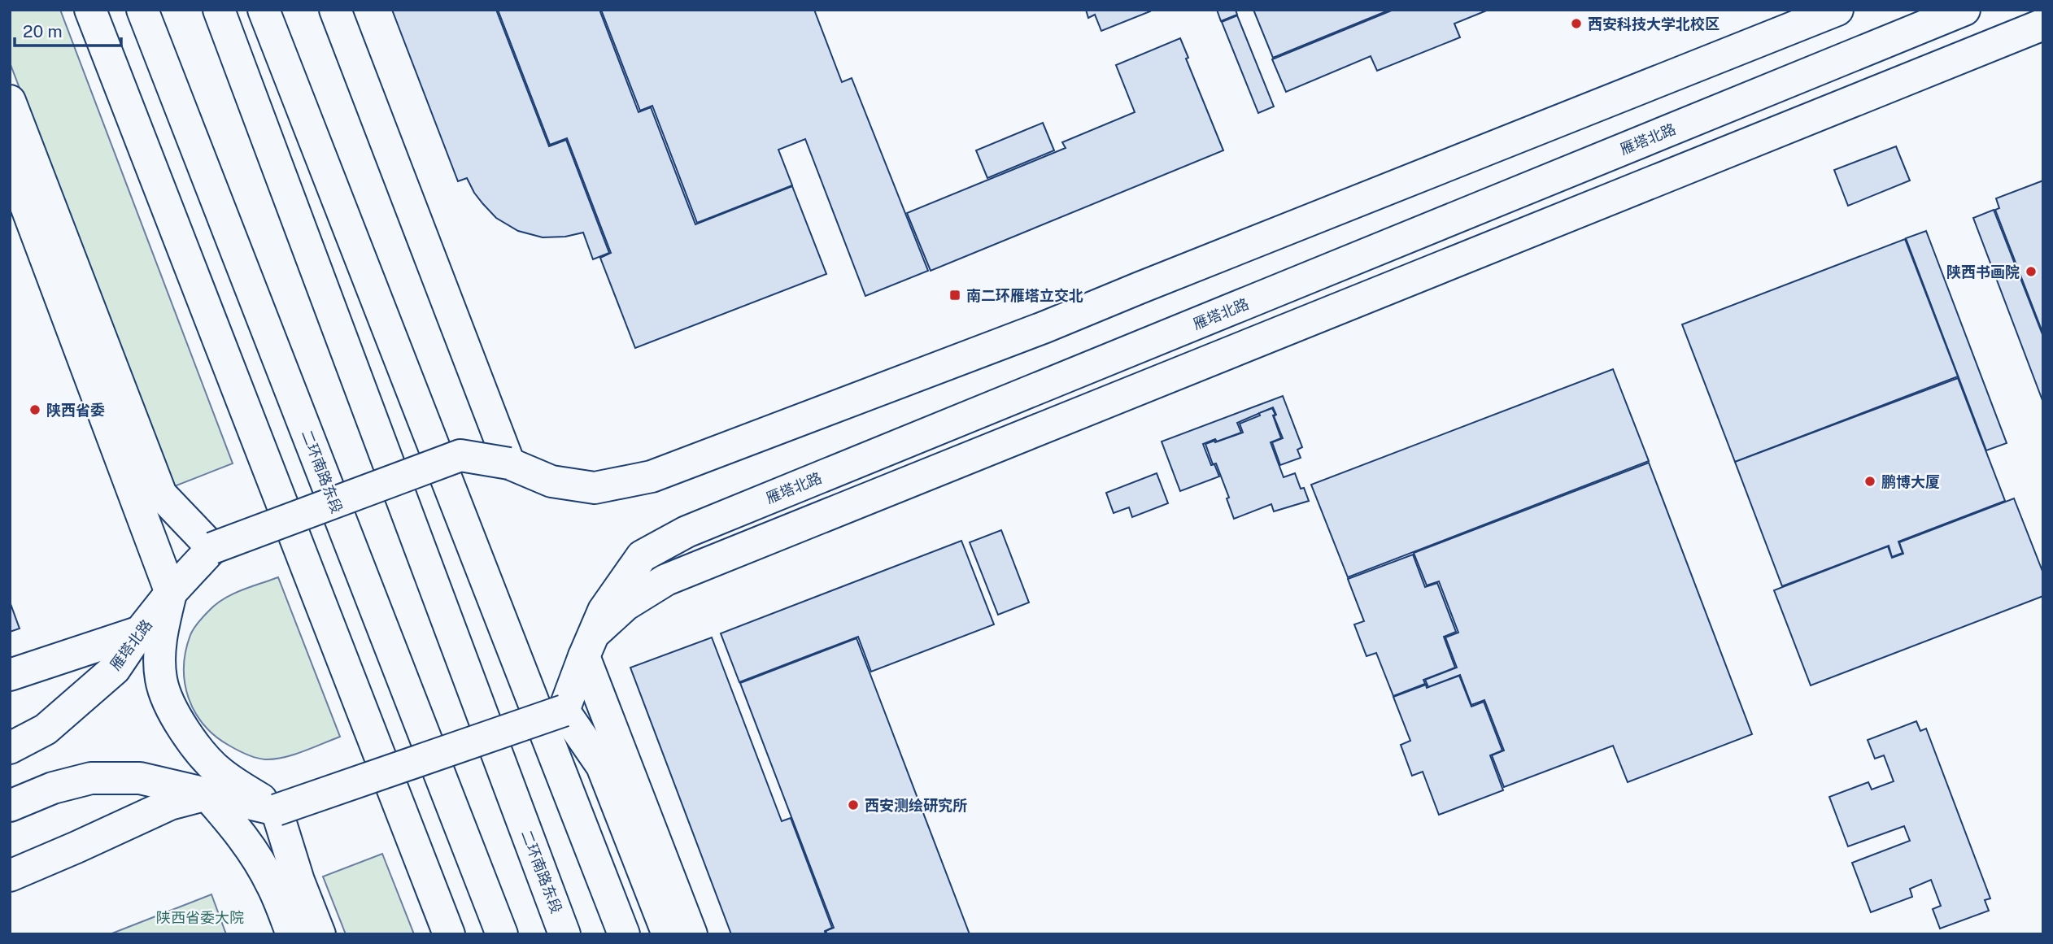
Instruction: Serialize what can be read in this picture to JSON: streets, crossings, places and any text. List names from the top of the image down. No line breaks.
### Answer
{"streets":{"main road":["雁塔北路","二环南路东段"]},"parks":["陕西省委大院"],"places":{"other":["西安科技大学北校区","陕西书画院","陕西省委","鹏博大厦","西安测绘研究所"],"transit":["南二环雁塔立交北"]},"scale_bar":"20 m"}
